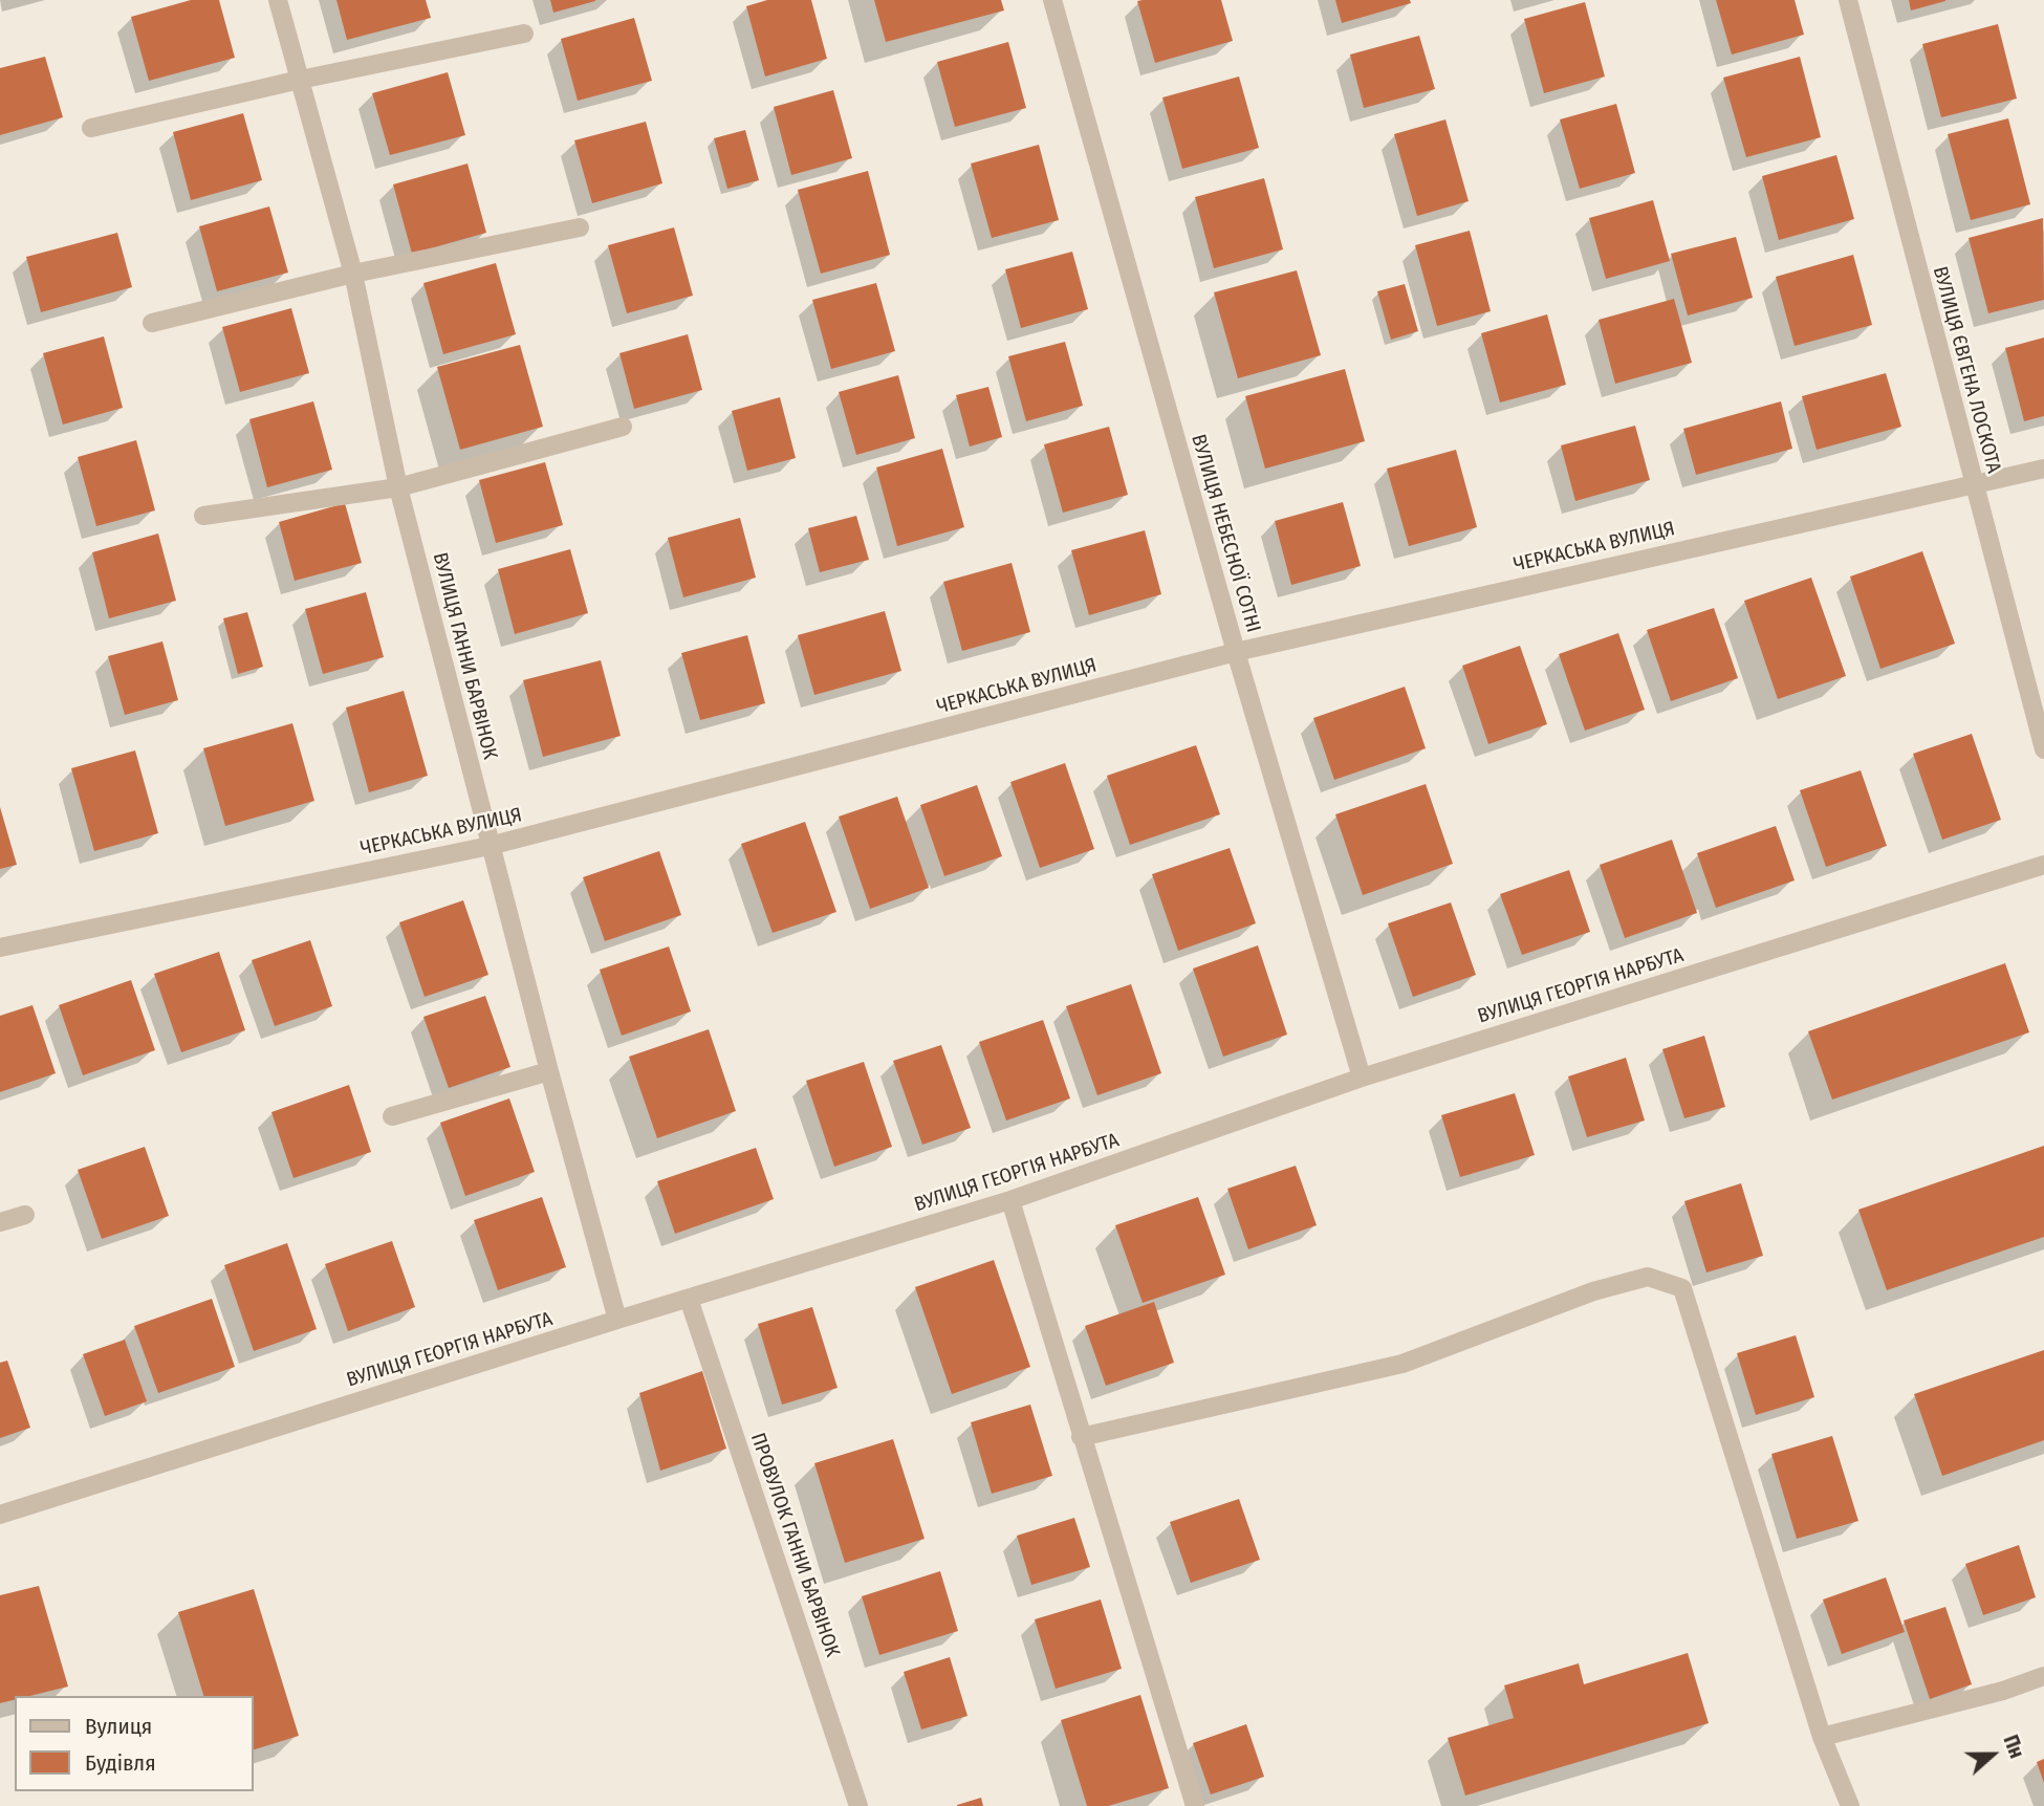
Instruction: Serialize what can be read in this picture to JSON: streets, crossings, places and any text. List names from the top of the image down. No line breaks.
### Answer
{"streets":{"street":["ВУЛИЦЯ ЄВГЕНА ЛОСКОТА","ВУЛИЦЯ НЕБЕСНОЇ СОТНІ","ЧЕРКАСЬКА ВУЛИЦЯ","ВУЛИЦЯ ГАННИ БАРВІНОК","ВУЛИЦЯ ГЕОРГІЯ НАРБУТА","ПРОВУЛОК ГАННИ БАРВІНОК"]},"crossings":[["ВУЛИЦЯ ЄВГЕНА ЛОСКОТА","ЧЕРКАСЬКА ВУЛИЦЯ"],["ВУЛИЦЯ НЕБЕСНОЇ СОТНІ","ЧЕРКАСЬКА ВУЛИЦЯ"],["ВУЛИЦЯ НЕБЕСНОЇ СОТНІ","ВУЛИЦЯ ГЕОРГІЯ НАРБУТА"],["ЧЕРКАСЬКА ВУЛИЦЯ","ВУЛИЦЯ ГАННИ БАРВІНОК"],["ВУЛИЦЯ ГАННИ БАРВІНОК","ВУЛИЦЯ ГЕОРГІЯ НАРБУТА"],["ВУЛИЦЯ ГЕОРГІЯ НАРБУТА","ПРОВУЛОК ГАННИ БАРВІНОК"]],"legend":["Вулиця","Будівля"],"north":"right"}
